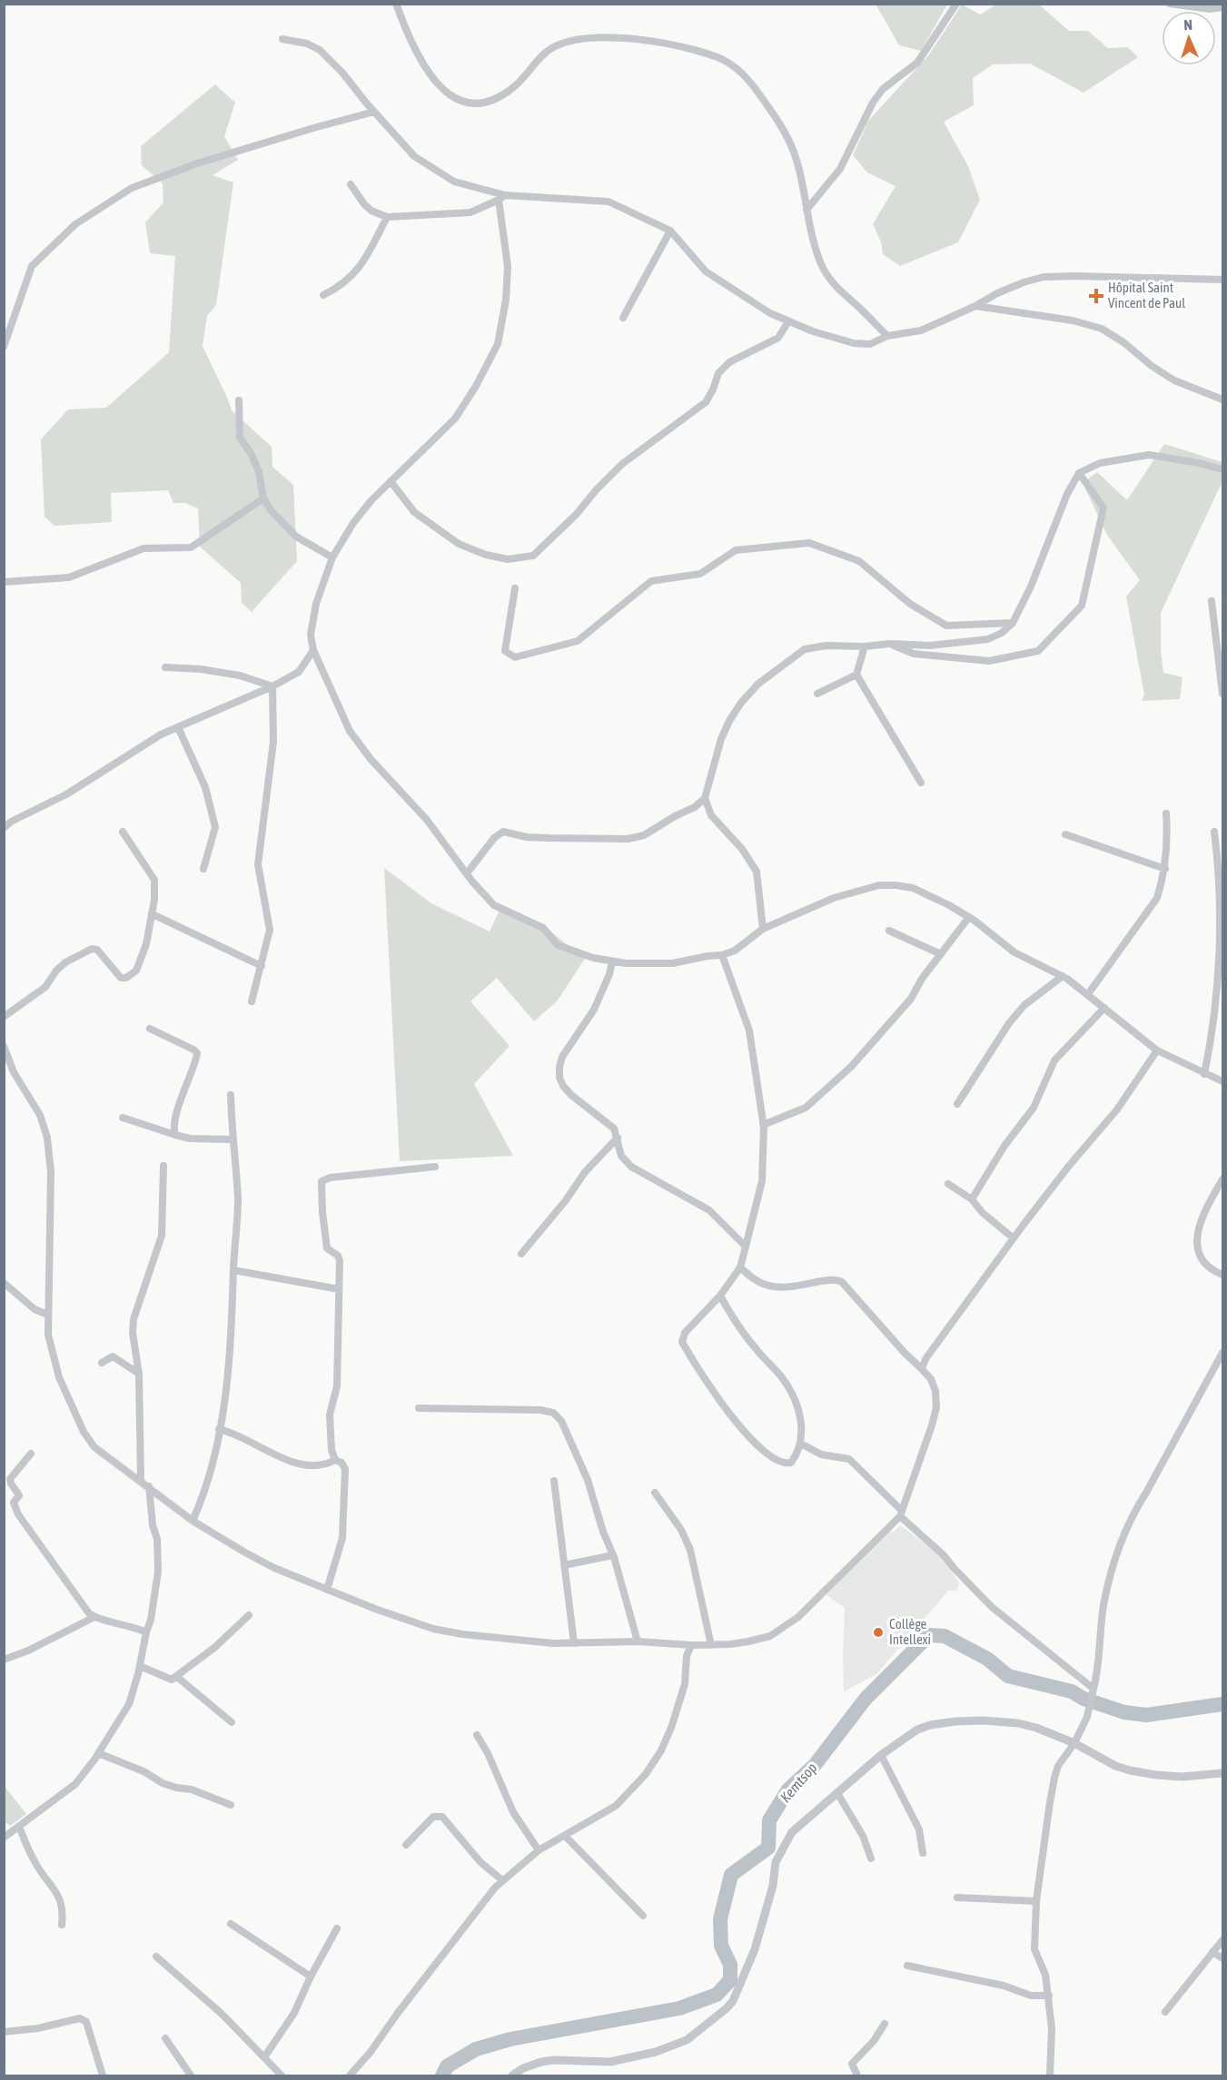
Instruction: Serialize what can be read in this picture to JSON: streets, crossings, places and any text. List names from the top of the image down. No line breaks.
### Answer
{"water":["Kemtsop"],"places":{"health":["Hôpital Saint Vincent de Paul"],"other":["Collège Intellexi"]},"north":"top"}
